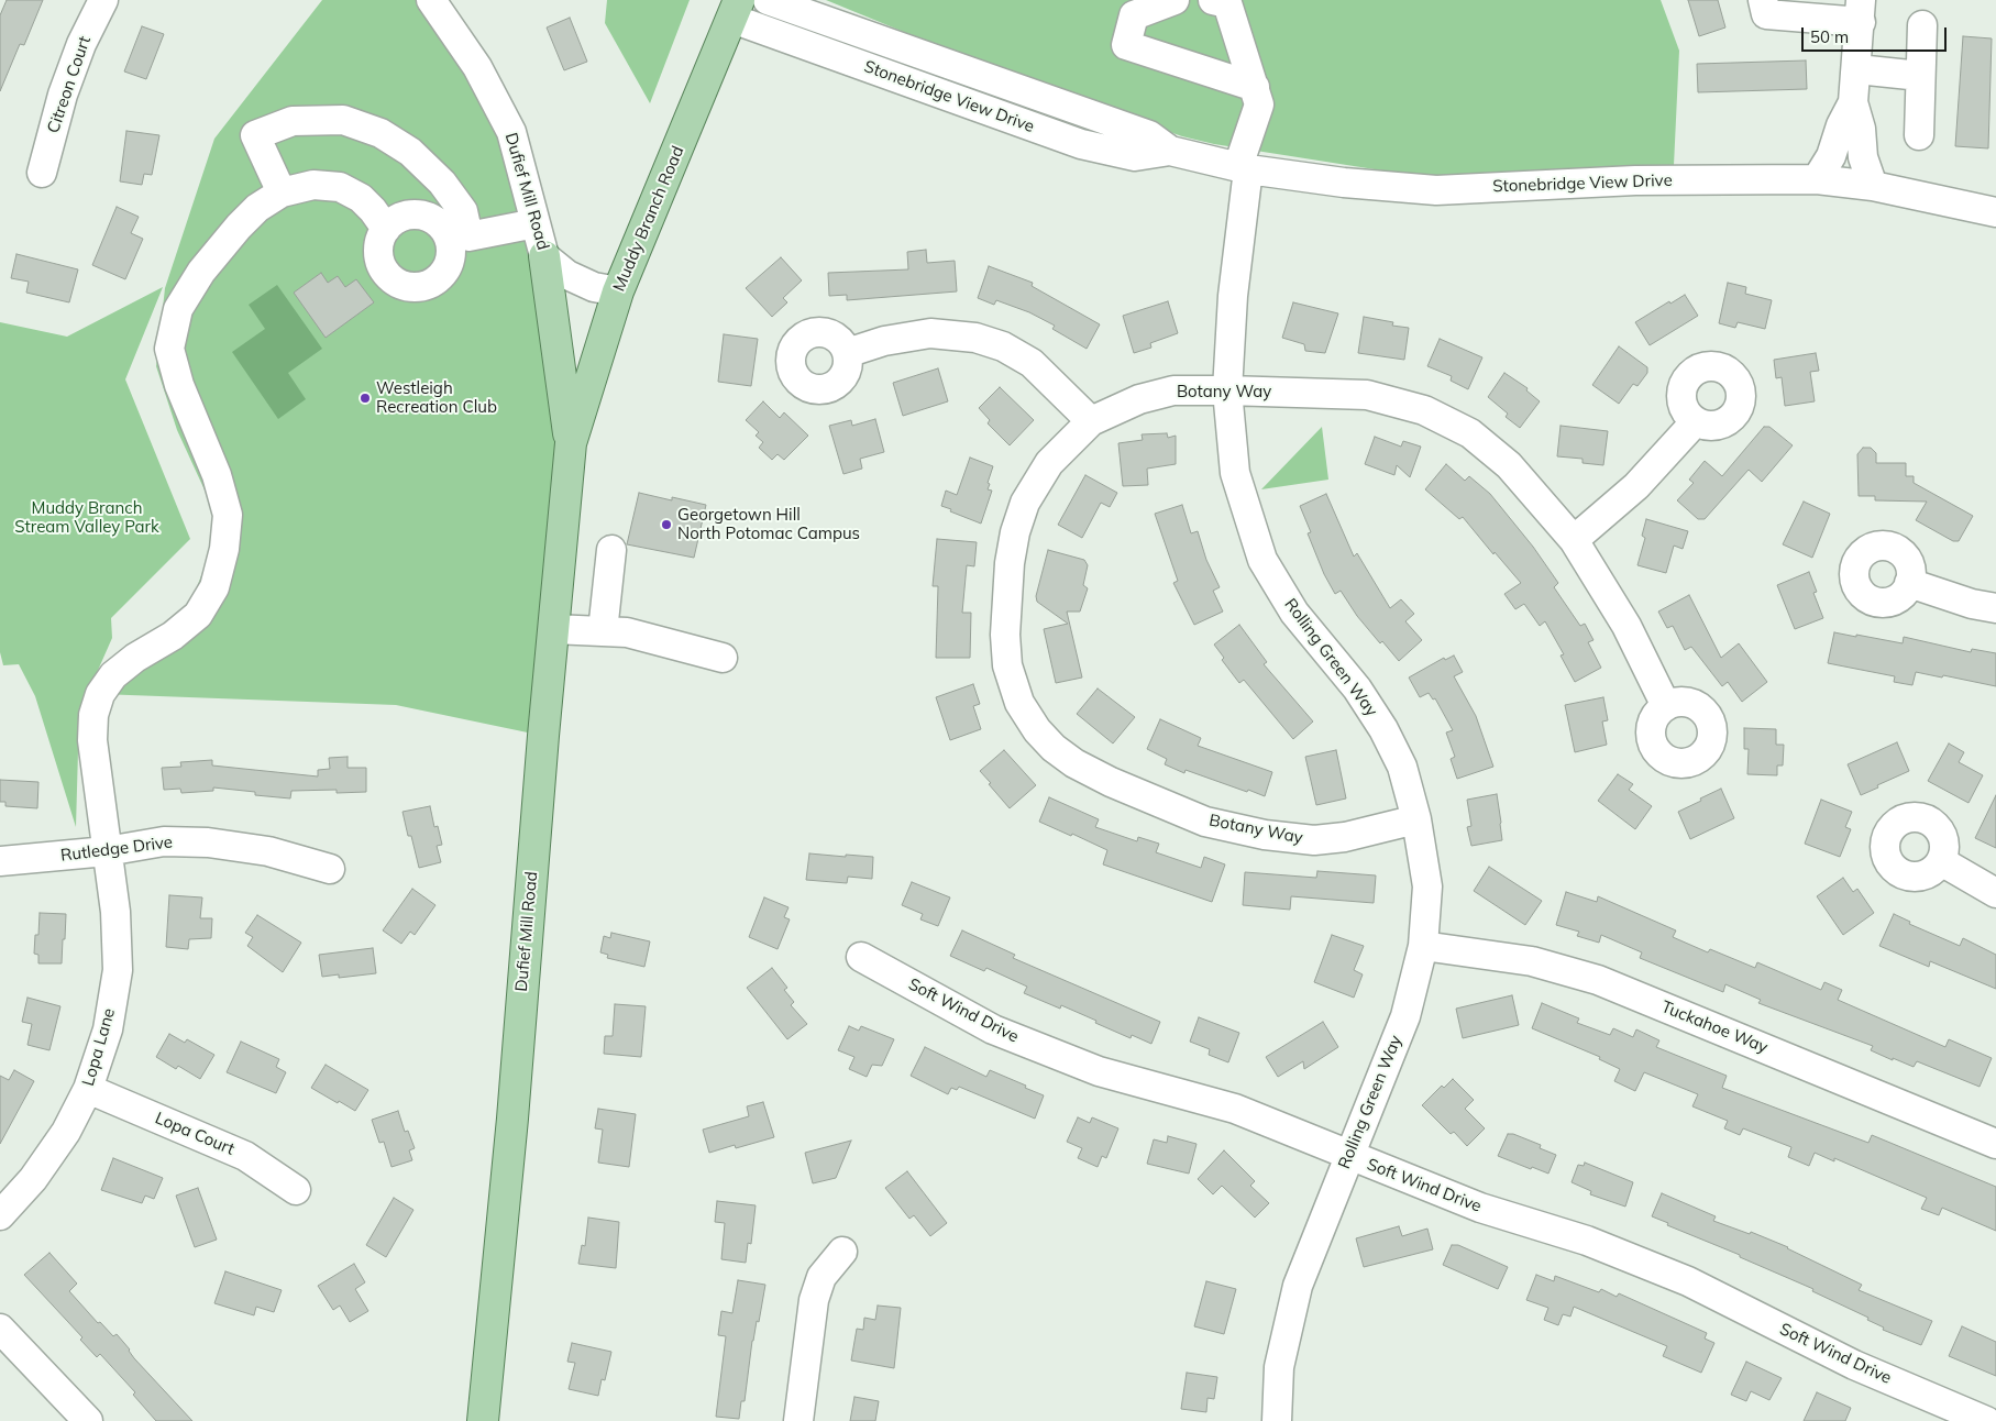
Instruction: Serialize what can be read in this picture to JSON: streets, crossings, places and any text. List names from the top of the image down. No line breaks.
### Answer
{"streets":{"main road":["Dufief Mill Road","Muddy Branch Road"],"street":["Citreon Court","Stonebridge View Drive","Botany Way","Rolling Green Way","Rutledge Drive","Soft Wind Drive","Tuckahoe Way","Lopa Lane","Lopa Court"]},"crossings":[["Stonebridge View Drive","Muddy Branch Road"],["Stonebridge View Drive","Rolling Green Way"],["Dufief Mill Road","Muddy Branch Road"],["Botany Way","Rolling Green Way"],["Rolling Green Way","Soft Wind Drive"],["Rolling Green Way","Tuckahoe Way"],["Rutledge Drive","Lopa Lane"],["Lopa Lane","Lopa Court"]],"parks":["Muddy Branch Stream Valley Park"],"places":["Westleigh Recreation Club","Georgetown Hill North Potomac Campus"],"scale_bar":"50 m"}
